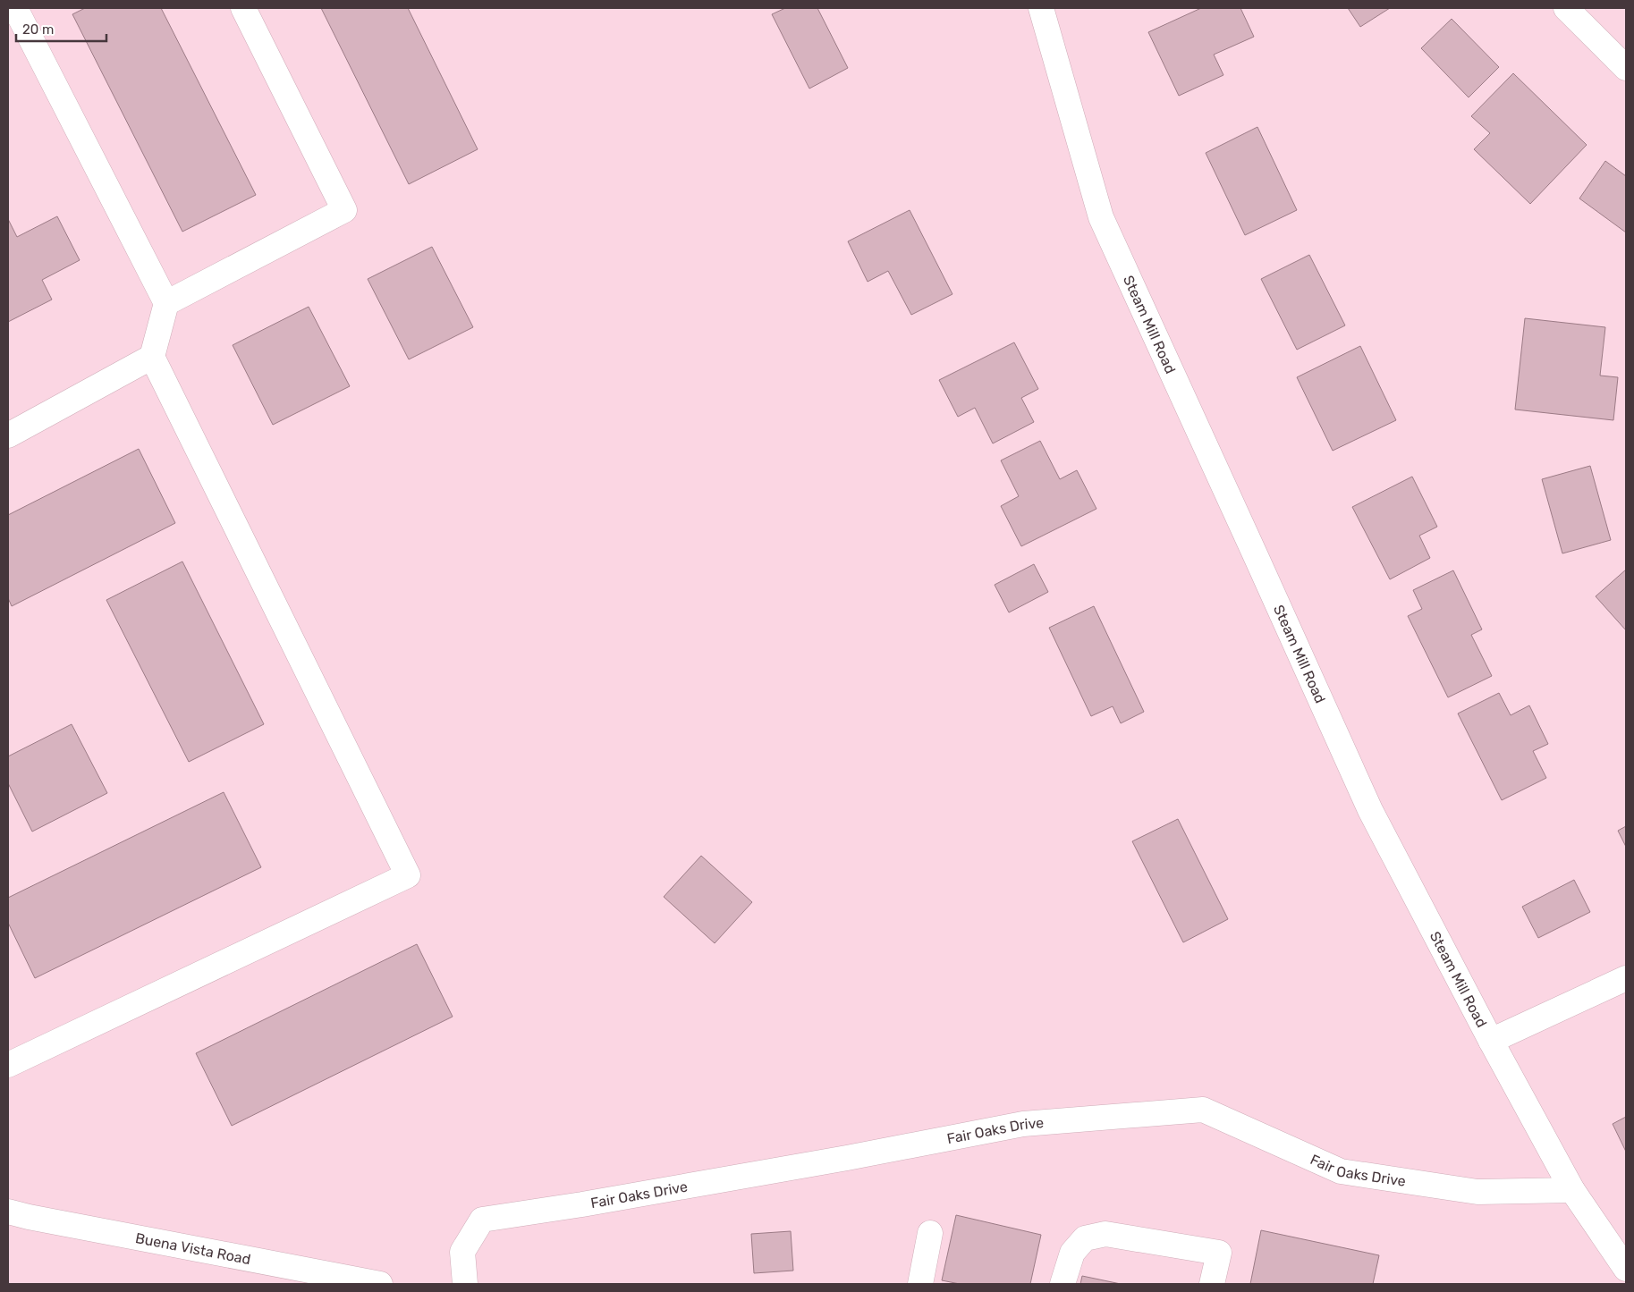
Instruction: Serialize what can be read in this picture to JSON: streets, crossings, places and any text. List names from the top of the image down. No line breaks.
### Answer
{"streets":{"street":["Steam Mill Road","Fair Oaks Drive","Buena Vista Road"]},"crossings":[["Steam Mill Road","Fair Oaks Drive"]],"scale_bar":"20 m"}
